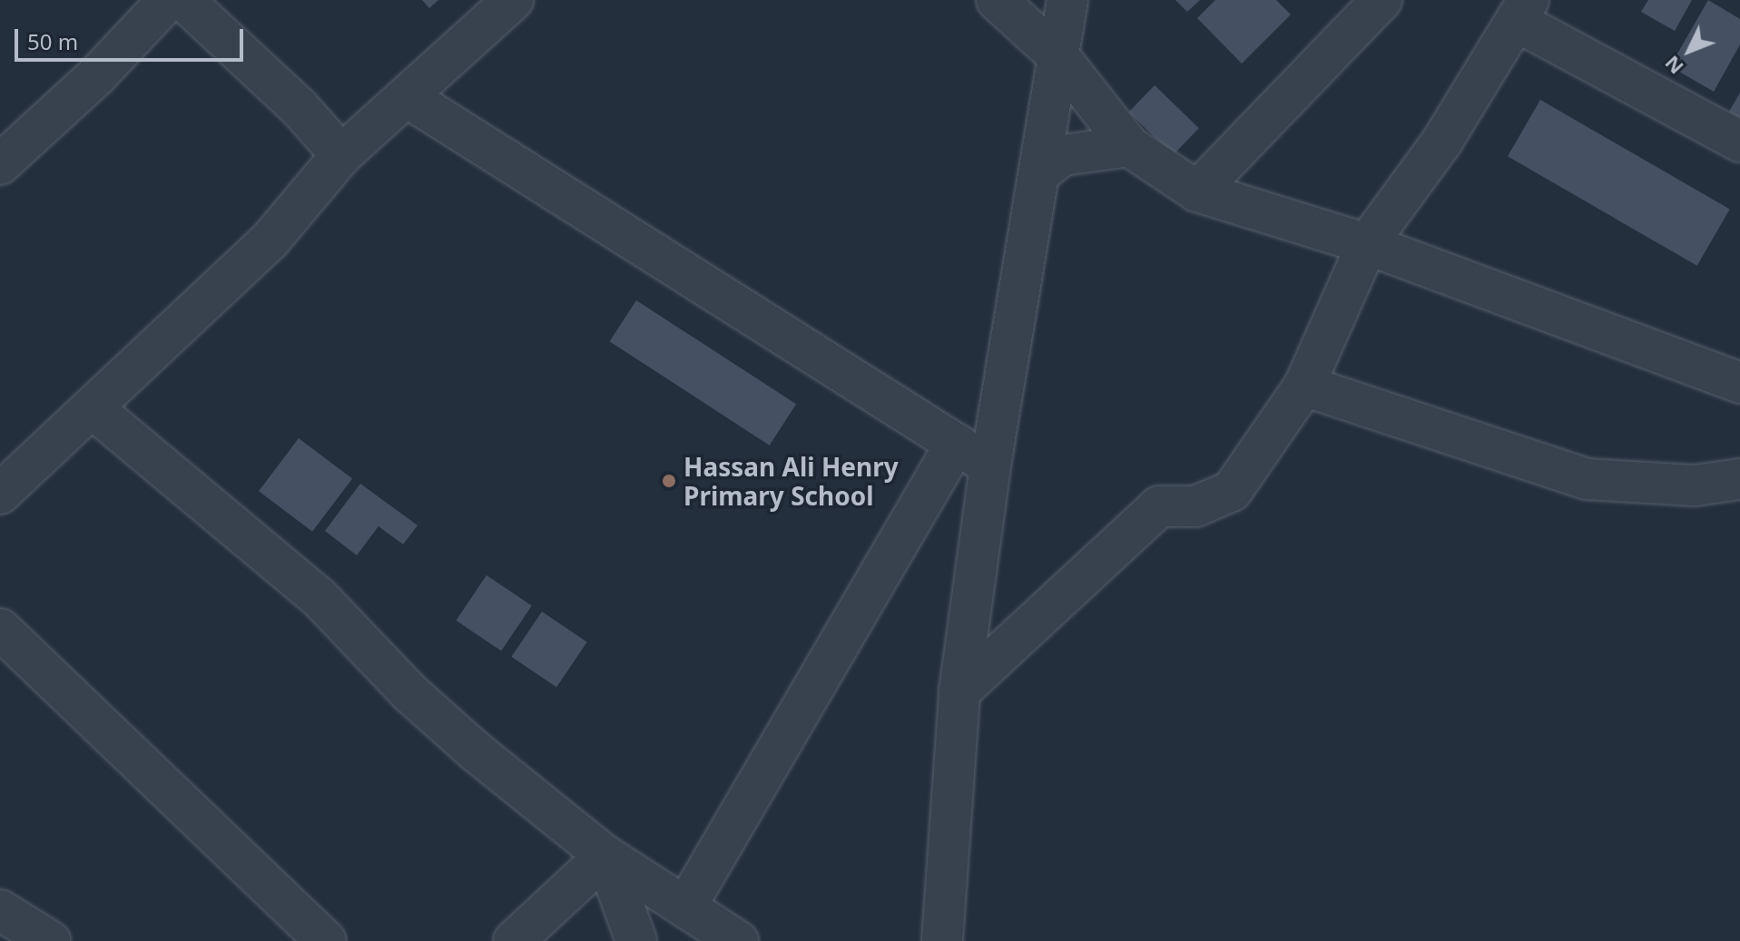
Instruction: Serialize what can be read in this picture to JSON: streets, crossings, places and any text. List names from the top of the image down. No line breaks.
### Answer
{"places":["Hassan Ali Henry Primary School"],"scale_bar":"50 m","north":"bottom left"}
